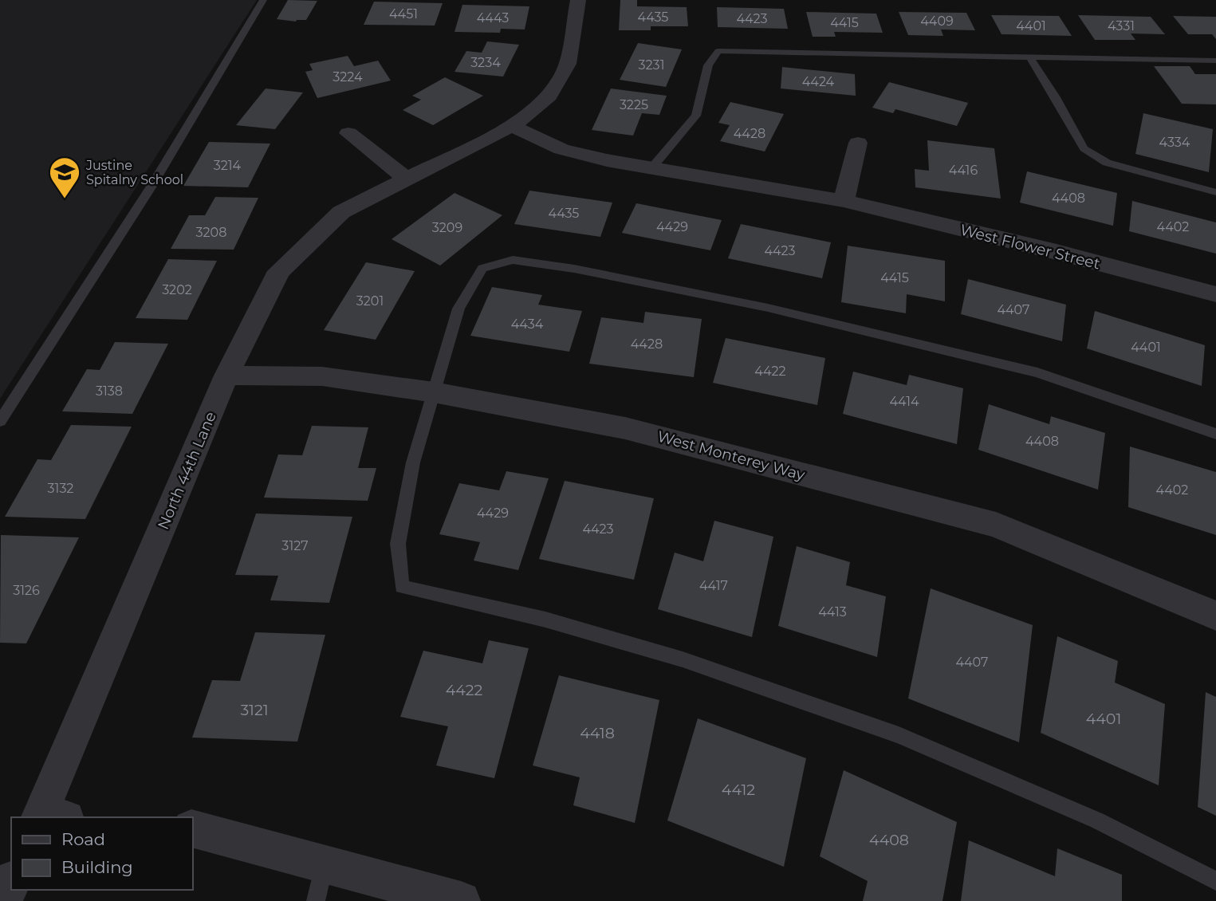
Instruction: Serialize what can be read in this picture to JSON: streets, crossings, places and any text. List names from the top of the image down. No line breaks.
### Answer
{"streets":{"street":["West Flower Street","West Monterey Way","North 44th Lane"]},"crossings":[["West Flower Street","North 44th Lane"],["West Monterey Way","North 44th Lane"]],"places":{"school or university":["Justine Spitalny School"]},"house_numbers":["4451","4435","4443","4423","4409","4415","4401","4331","3234","3231","3224","4424","3225","4428","4334","3214","4416","4408","4435","4429","4402","3209","3208","4423","4415","3202","3201","4407","4434","4428","4401","4422","3138","4414","4408","3132","4402","4429","4423","3127","4417","3126","4413","4407","4422","3121","4401","4418","4412","4408"],"legend":["Road","Building"]}
